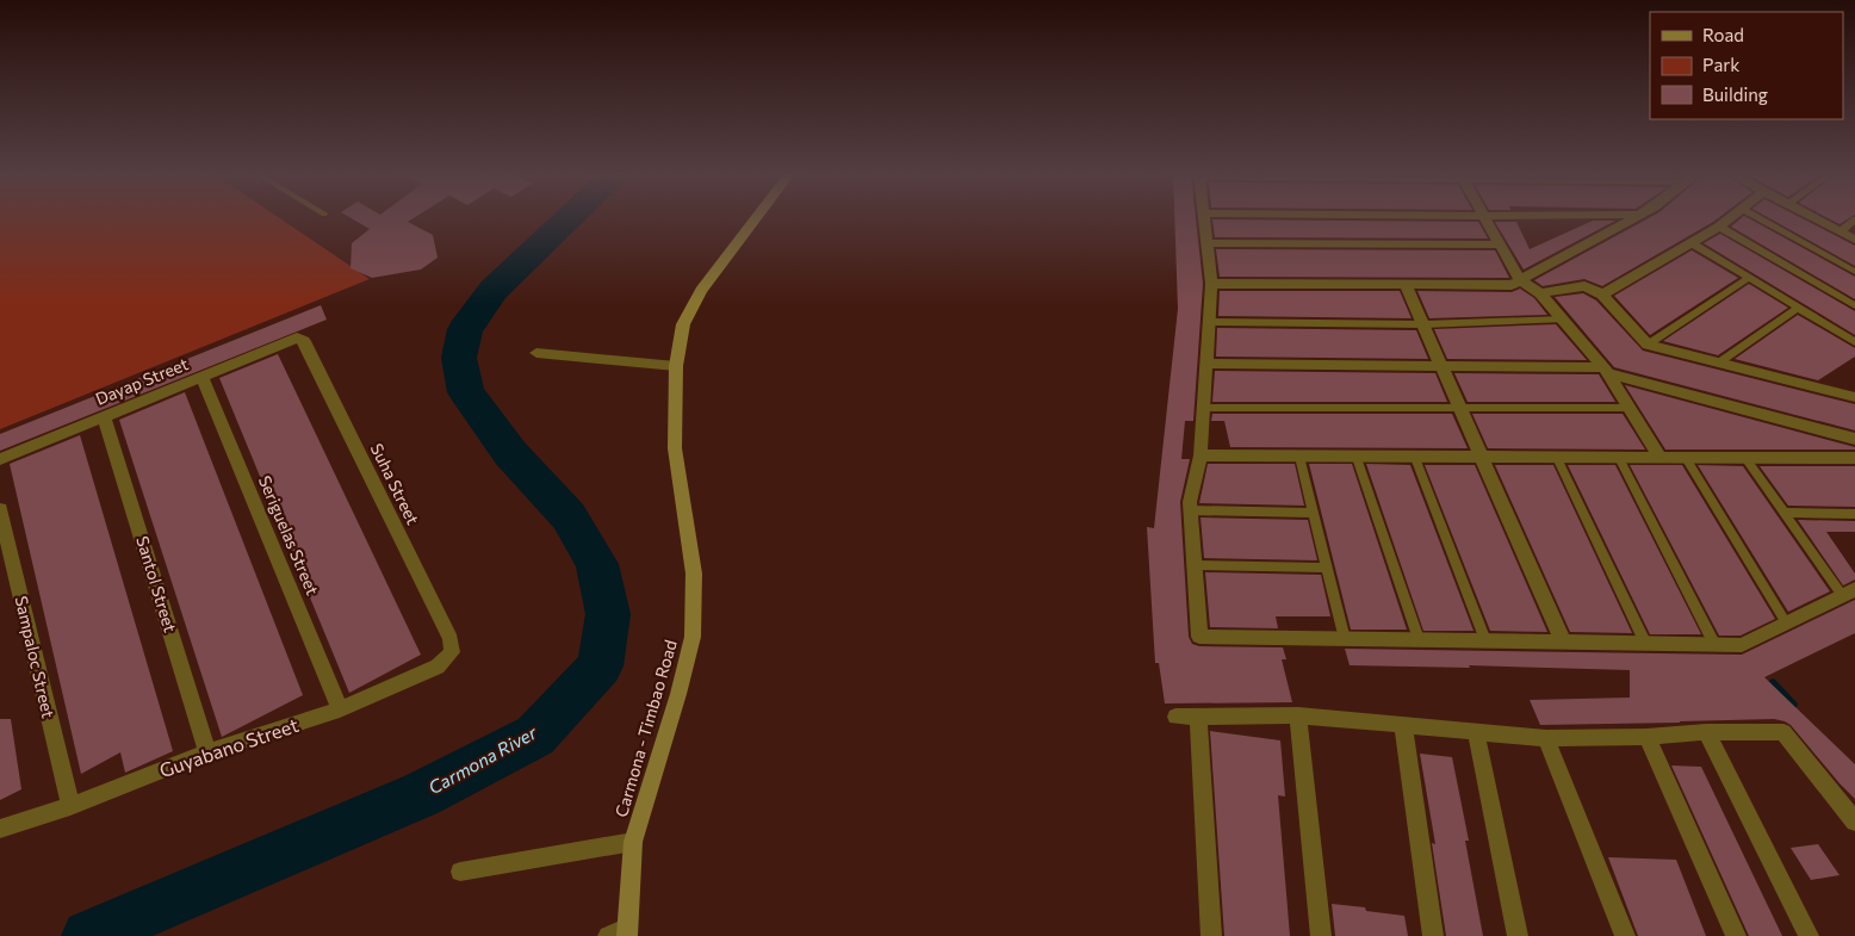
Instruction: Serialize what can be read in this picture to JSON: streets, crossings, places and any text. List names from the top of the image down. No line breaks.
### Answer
{"streets":{"main road":["Carmona - Timbao Road"],"street":["Dayap Street","Suha Street","Seriguelas Street","Santol Street","Sampaloc Street","Guyabano Street"]},"crossings":[["Dayap Street","Suha Street"],["Dayap Street","Seriguelas Street"],["Dayap Street","Santol Street"],["Suha Street","Guyabano Street"],["Seriguelas Street","Guyabano Street"],["Santol Street","Guyabano Street"],["Sampaloc Street","Guyabano Street"]],"water":["Carmona River"],"legend":["Road","Park","Building"]}
